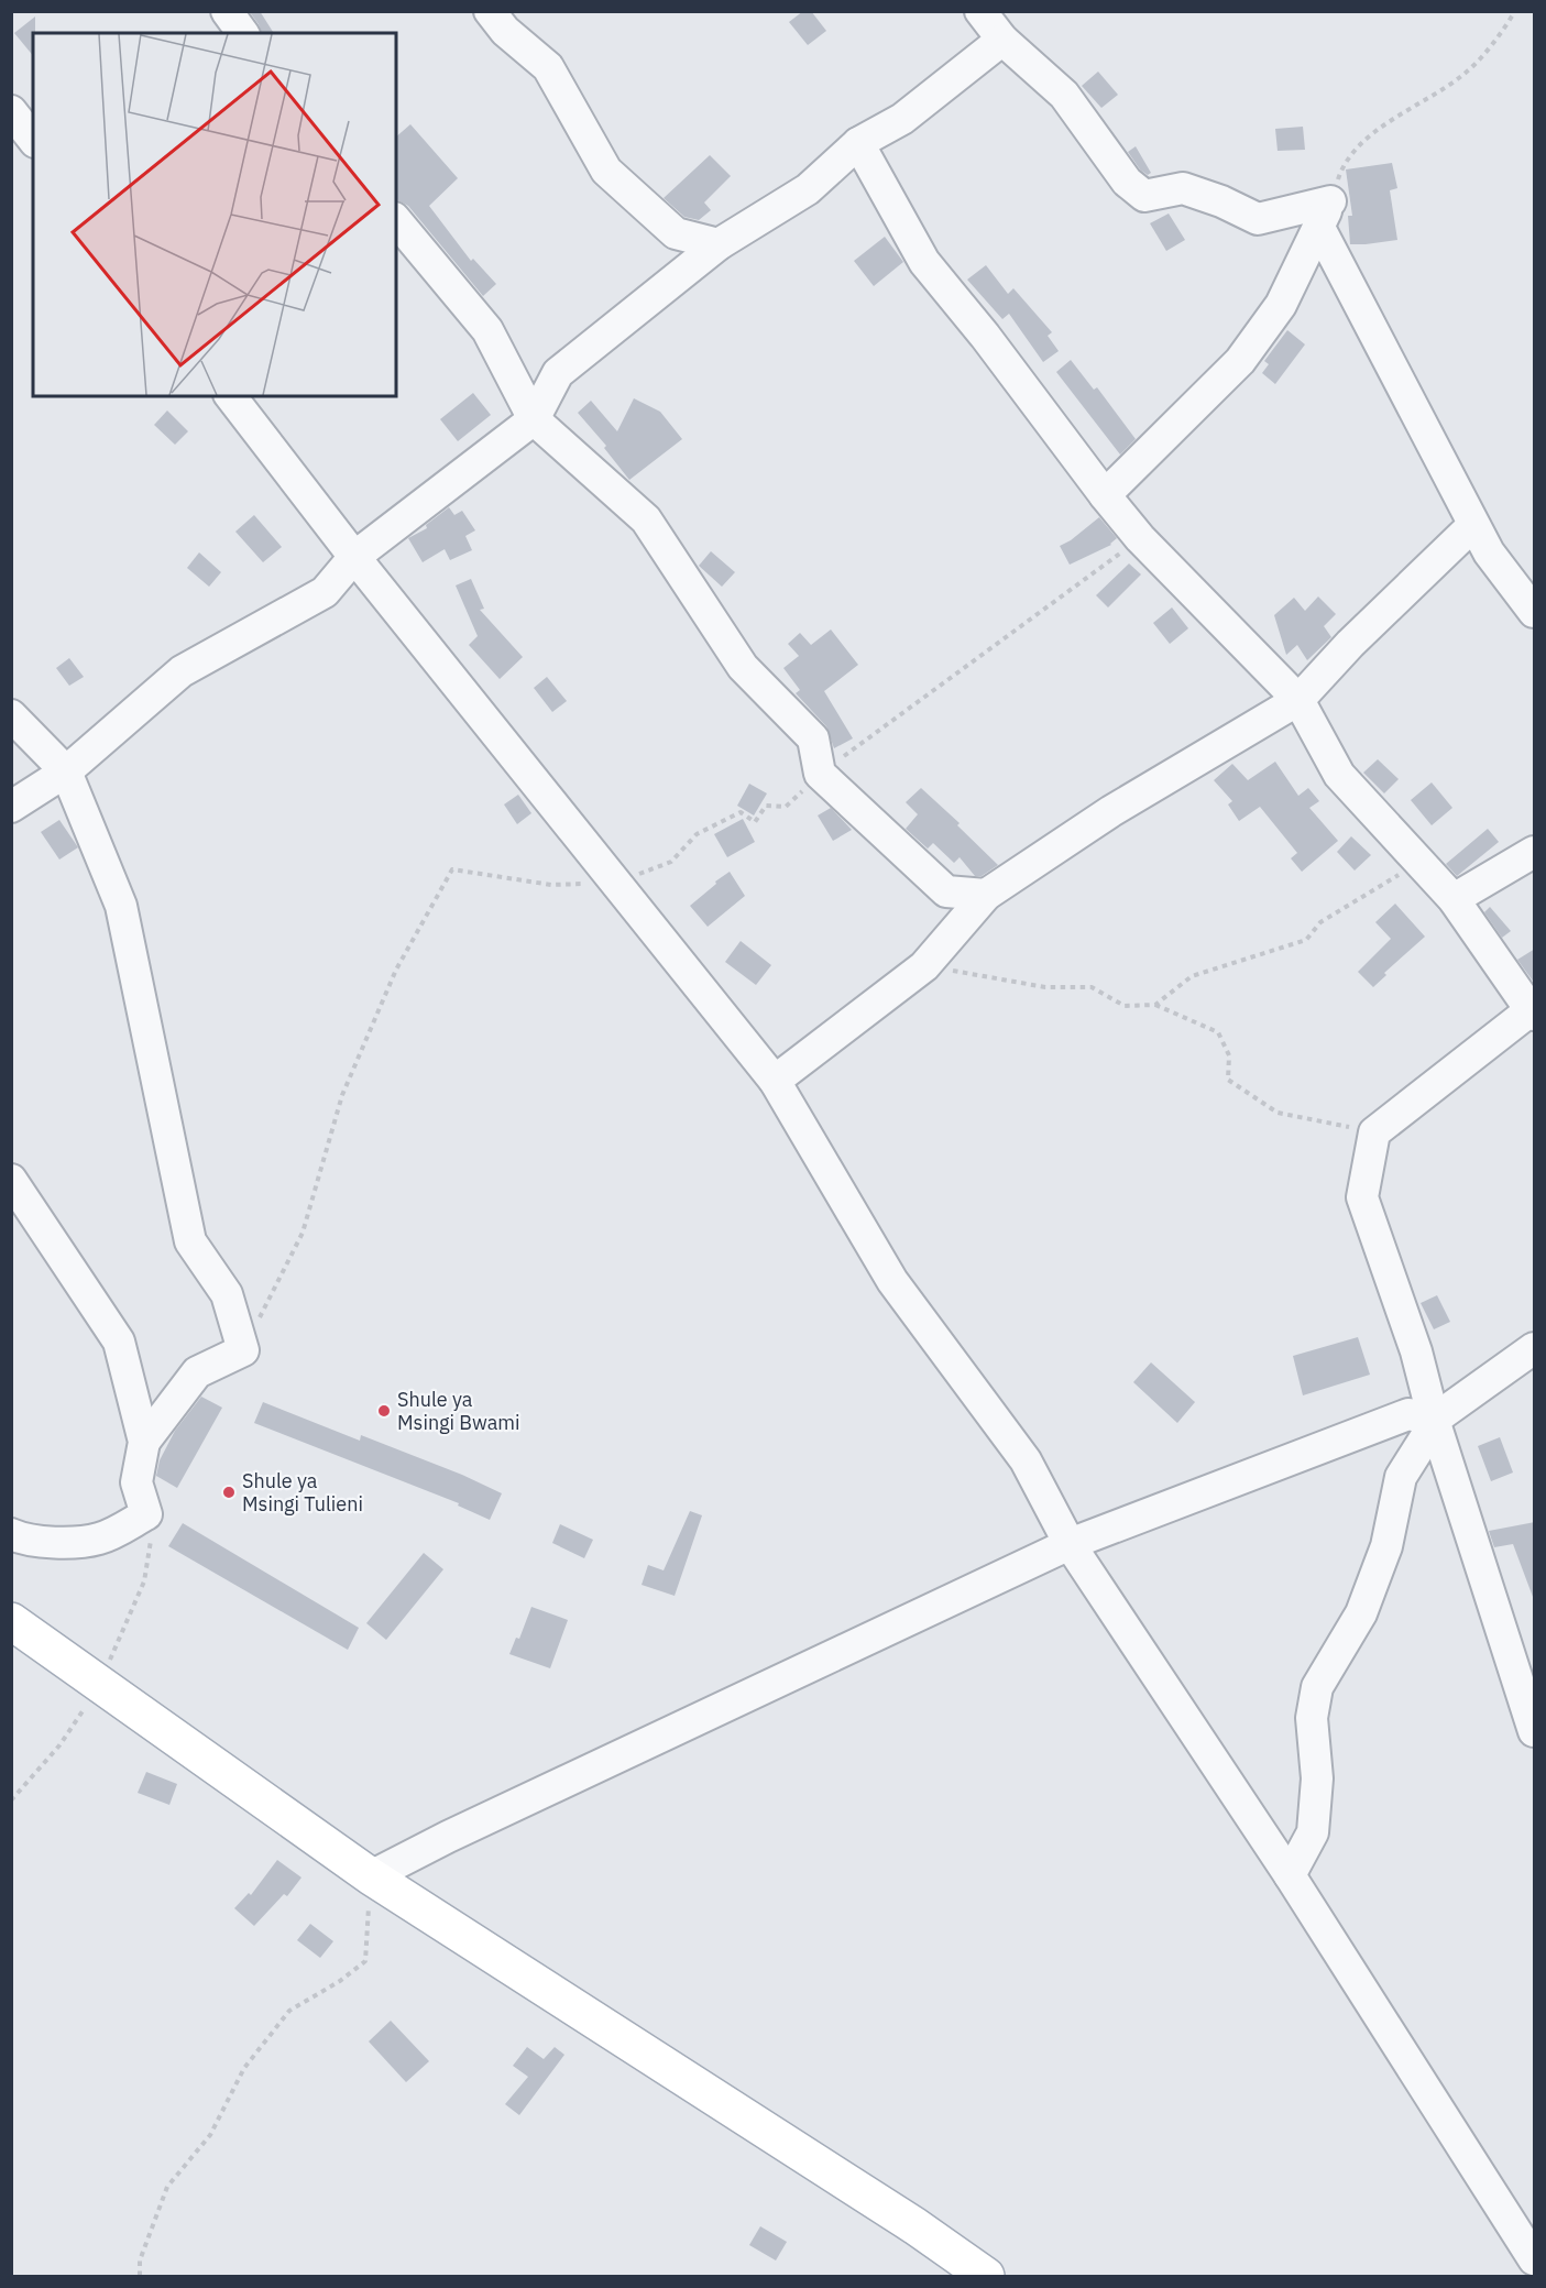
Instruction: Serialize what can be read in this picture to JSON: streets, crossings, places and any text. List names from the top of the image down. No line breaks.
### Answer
{"places":["Shule ya Msingi Bwami","Shule ya Msingi Tulieni"]}
